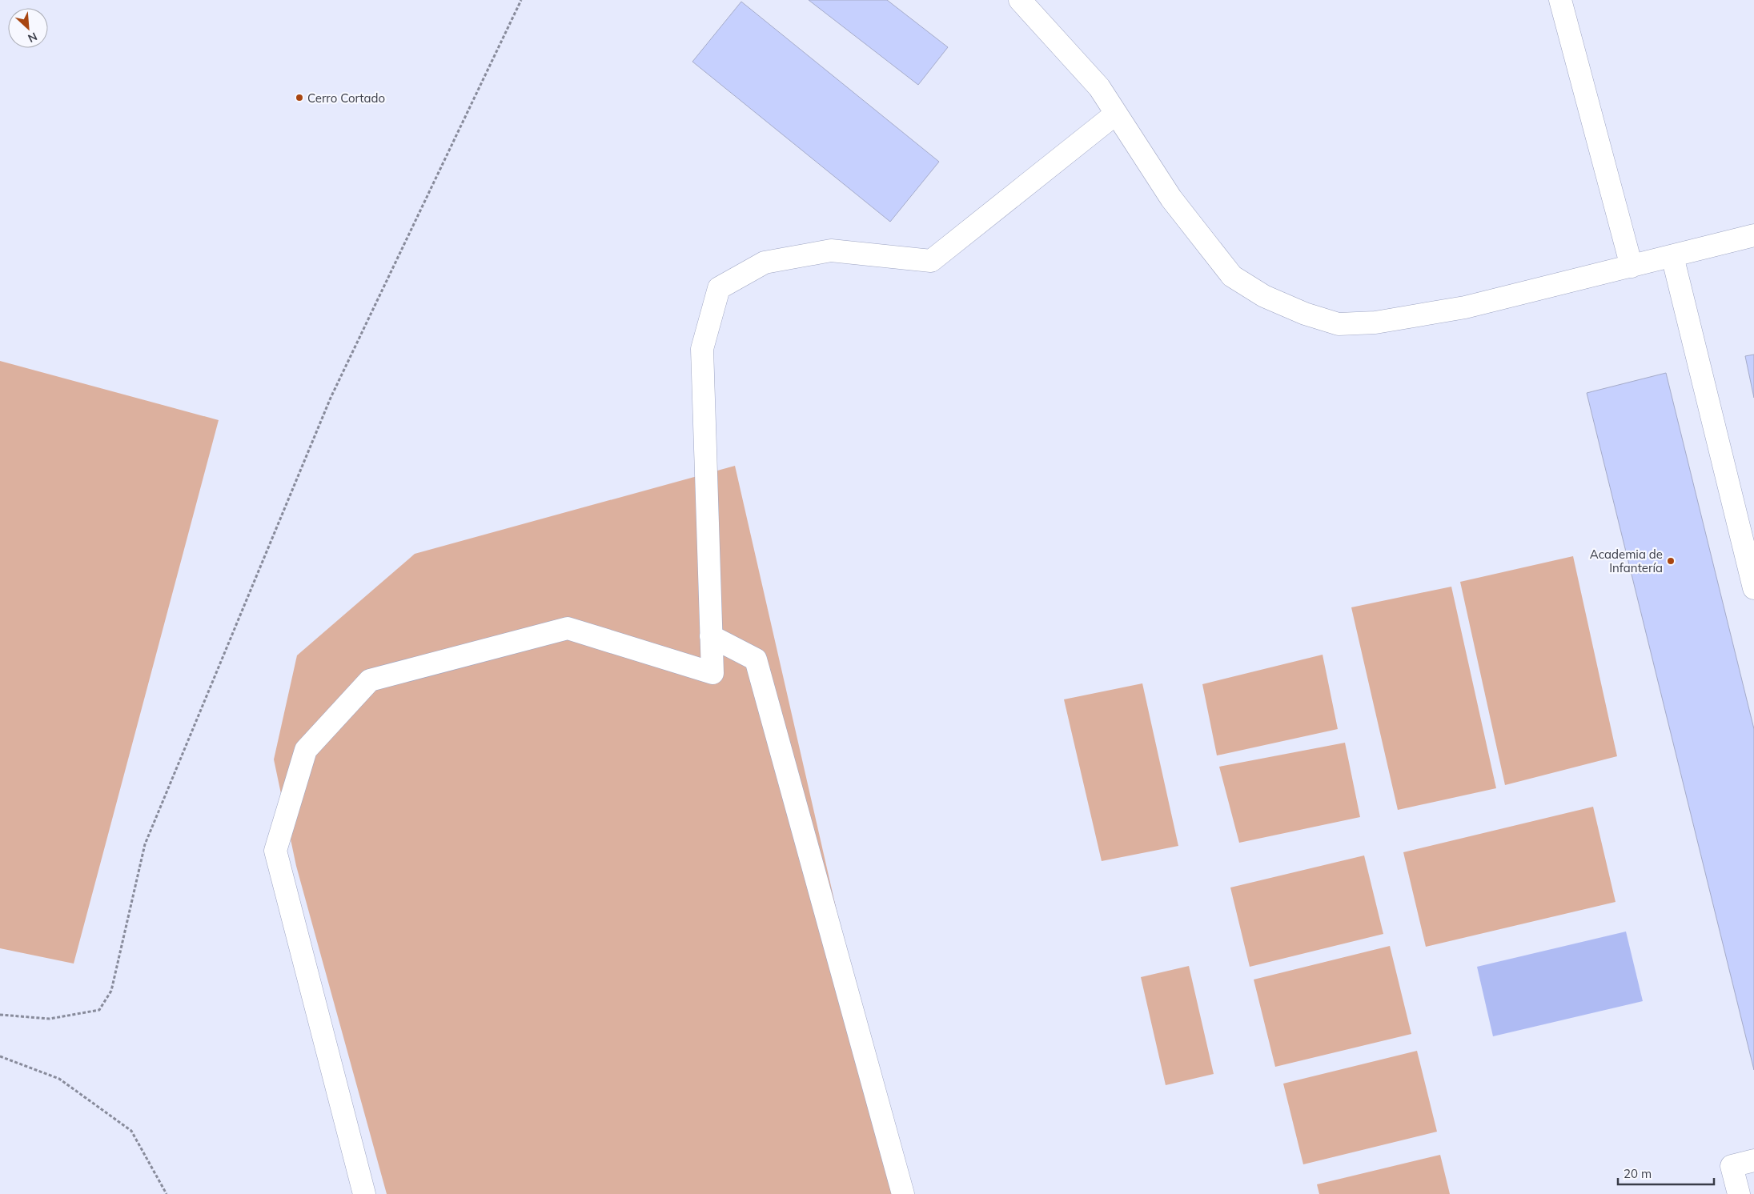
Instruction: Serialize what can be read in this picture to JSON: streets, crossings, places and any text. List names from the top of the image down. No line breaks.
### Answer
{"places":["Cerro Cortado","Academia de Infantería"],"scale_bar":"20 m","north":"bottom right"}
